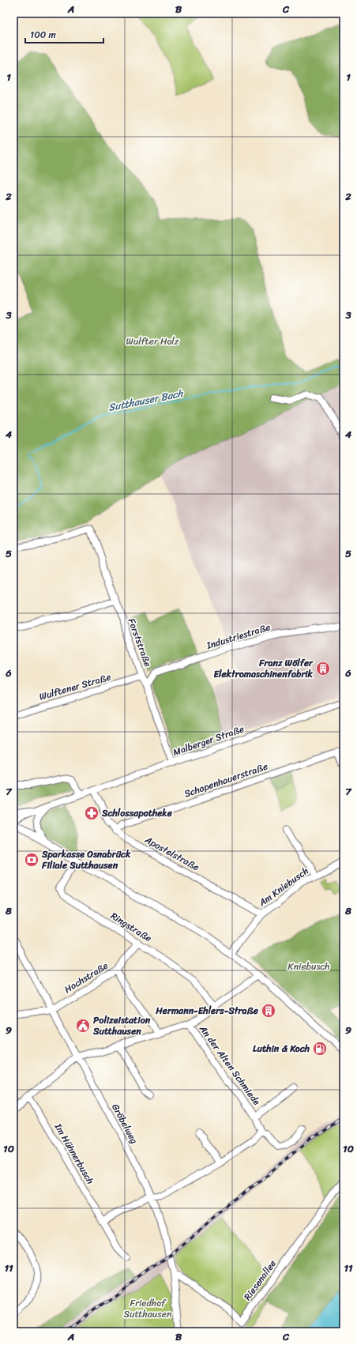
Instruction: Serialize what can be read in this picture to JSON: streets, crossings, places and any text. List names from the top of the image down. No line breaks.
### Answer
{"streets":{"street":["Industriestraße","Forststraße","Wulftener Straße","Malberger Straße","Schopenhauerstraße","Apostelstraße","Am Kniebusch","Ringstraße","Hochstraße","An der Alten Schmiede","Gröbelweg","Im Hühnerbusch","Riesenallee"]},"crossings":[["Industriestraße","Forststraße"],["Forststraße","Wulftener Straße"],["Forststraße","Malberger Straße"],["Malberger Straße","Apostelstraße"],["Schopenhauerstraße","Apostelstraße"],["Apostelstraße","Am Kniebusch"],["Ringstraße","Hochstraße"],["Hochstraße","Gröbelweg"],["Gröbelweg","Riesenallee"]],"water":["Sutthauser Bach"],"parks":["Wulfter Holz","Kniebusch","Friedhof Sutthausen"],"places":{"building":["Franz Wölfer Elektromaschinenfabrik","Hermann-Ehlers-Straße"],"pharmacy":["Schlossapotheke"],"bank":["Sparkasse Osnabrück Filiale Sutthausen"],"public building":["Polizeistation Sutthausen"],"fuel station":["Luthin & Koch"]},"scale_bar":"100 m","grid":{"columns":["A","B","C"],"rows":["1","2","3","4","5","6","7","8","9","10","11"]}}
